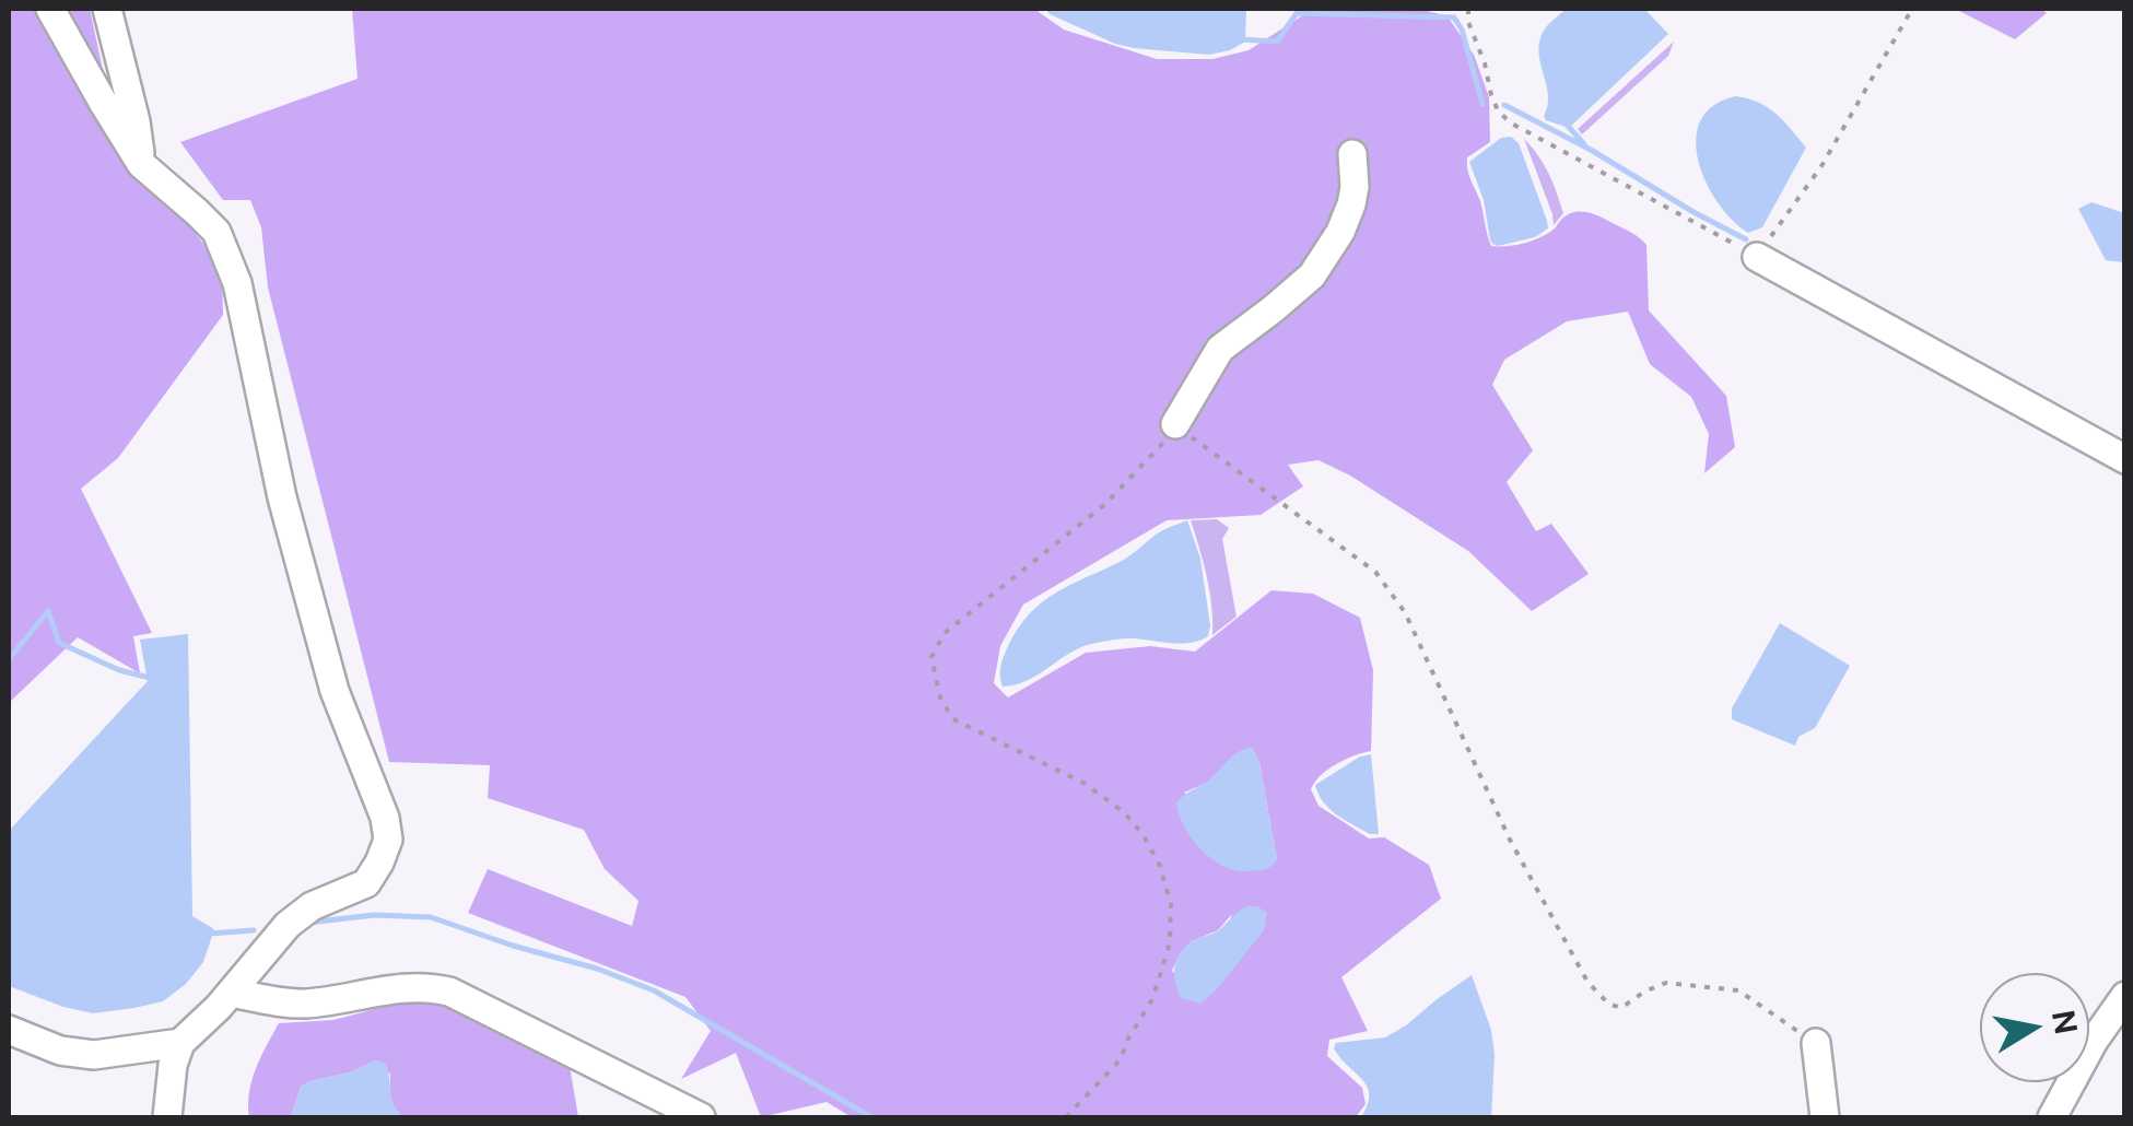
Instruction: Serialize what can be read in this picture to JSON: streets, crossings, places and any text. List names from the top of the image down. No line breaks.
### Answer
{"north":"right"}
